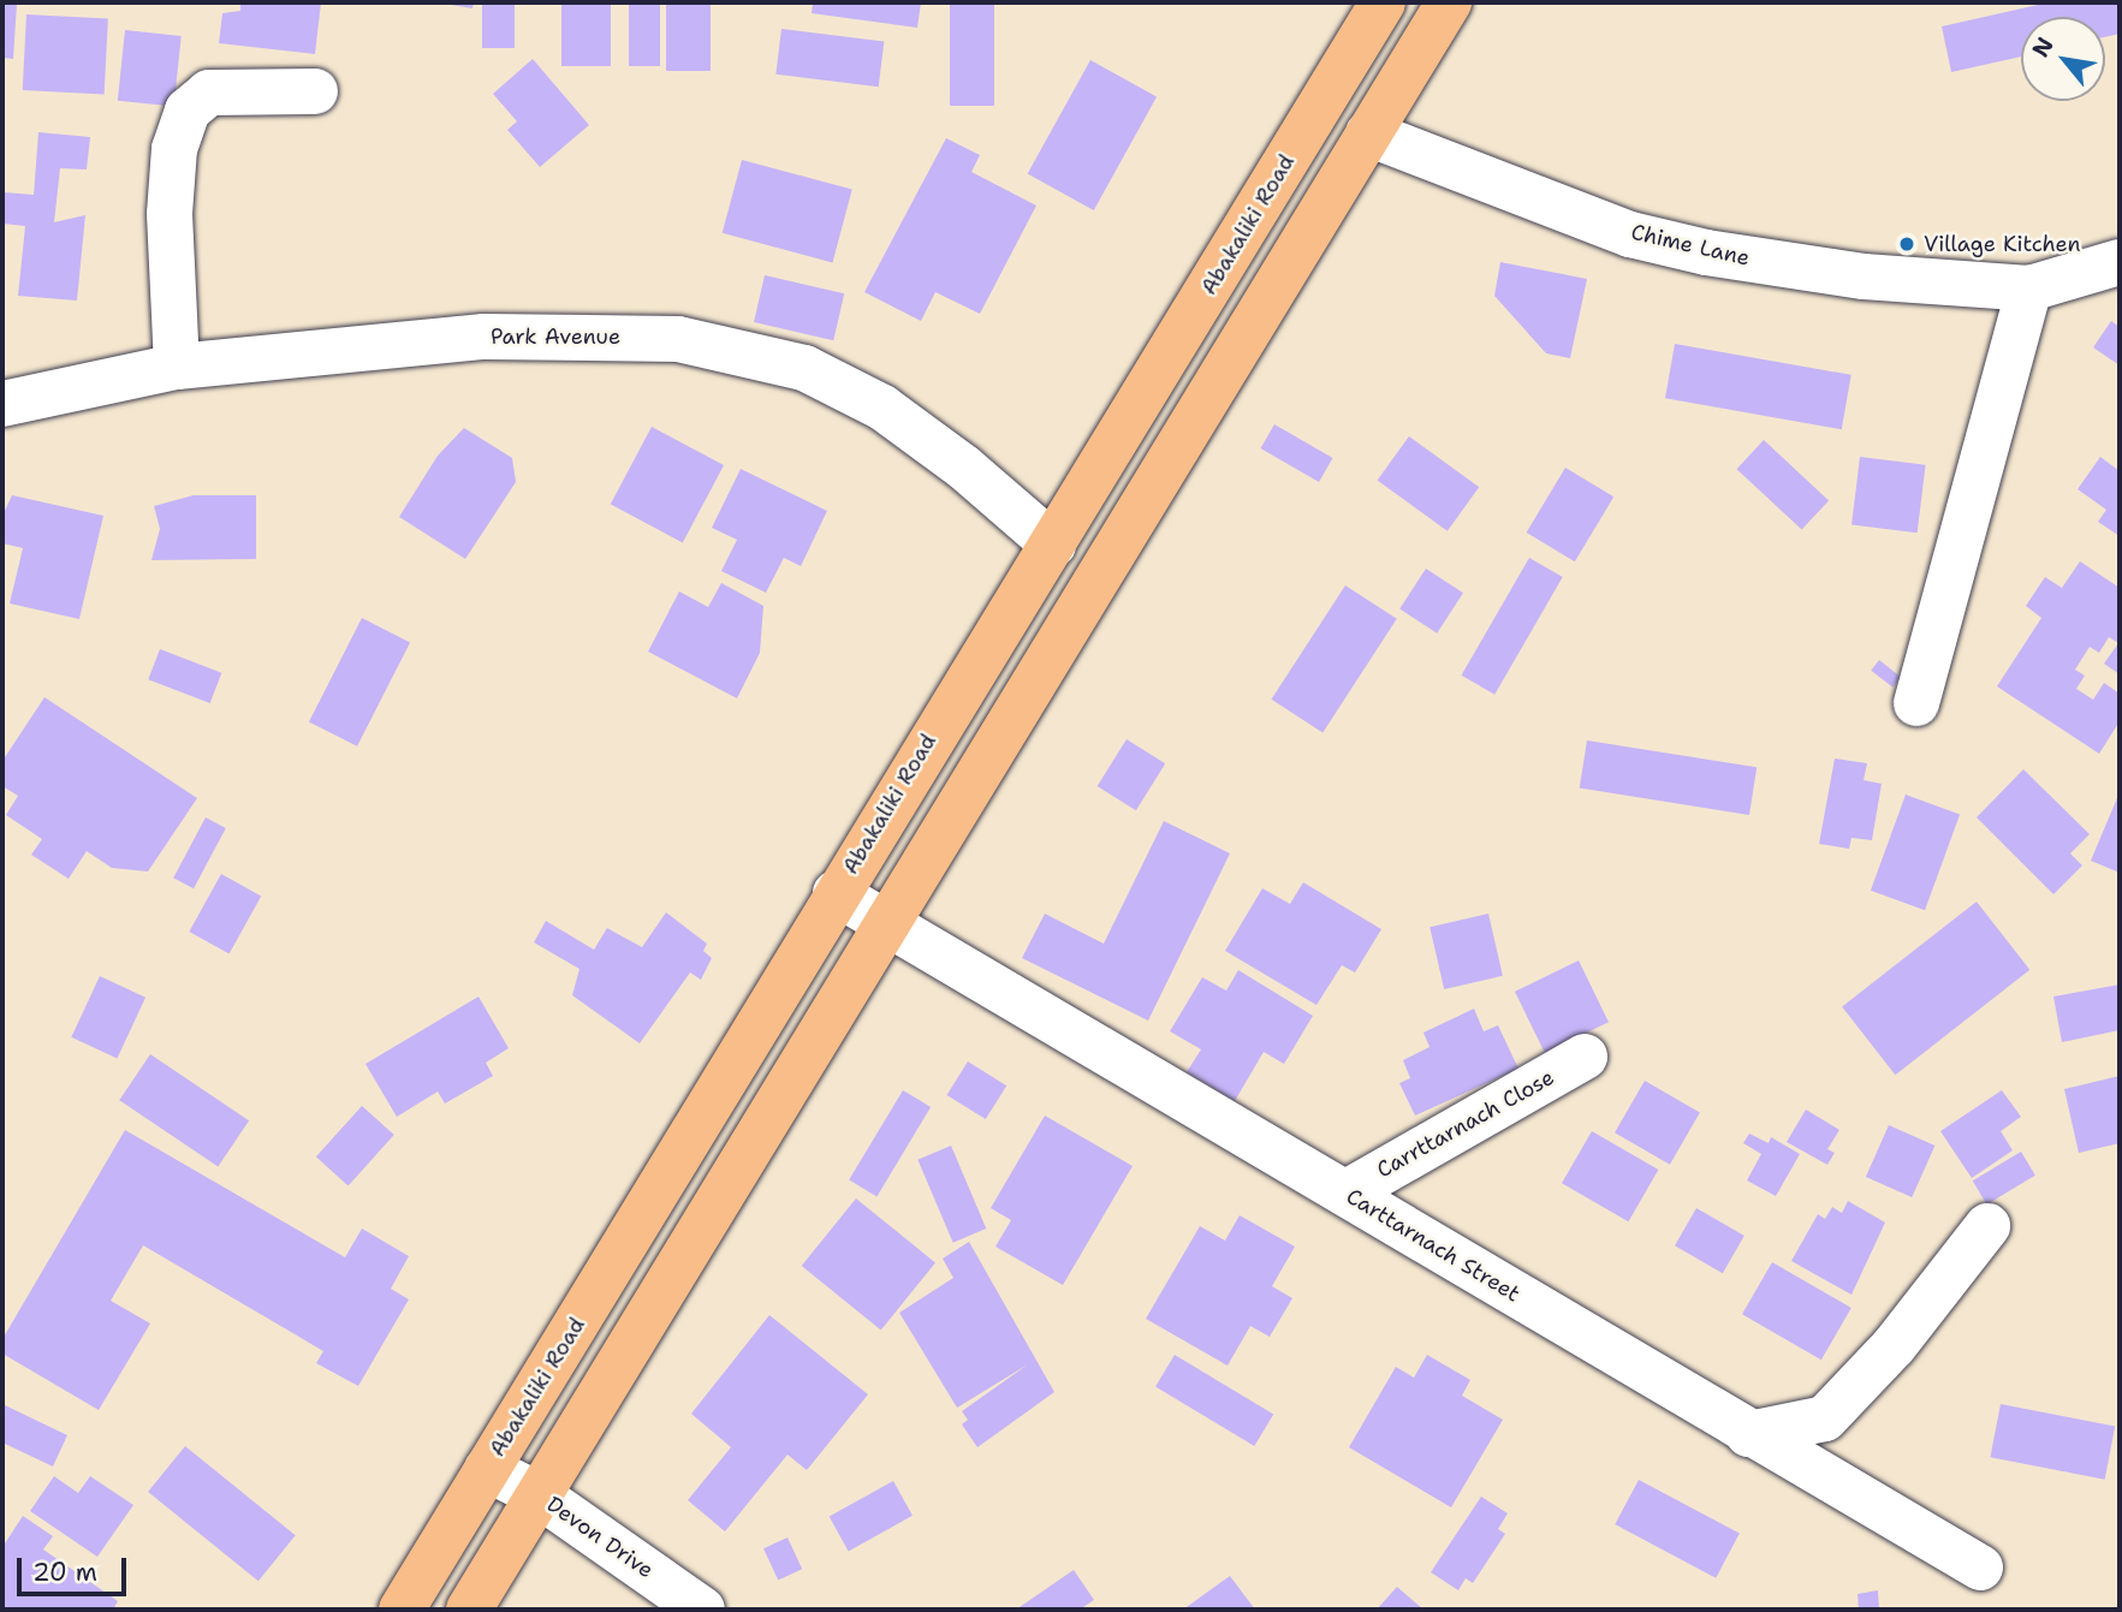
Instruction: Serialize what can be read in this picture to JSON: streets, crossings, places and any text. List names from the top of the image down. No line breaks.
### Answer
{"streets":{"main road":["Abakaliki Road"],"street":["Chime Lane","Park Avenue","Carrttarnach Close","Carttarnach Street","Devon Drive"]},"crossings":[["Abakaliki Road","Park Avenue"],["Abakaliki Road","Carttarnach Street"],["Abakaliki Road","Devon Drive"],["Carrttarnach Close","Carttarnach Street"]],"places":["Village Kitchen"],"scale_bar":"20 m","north":"top left"}
